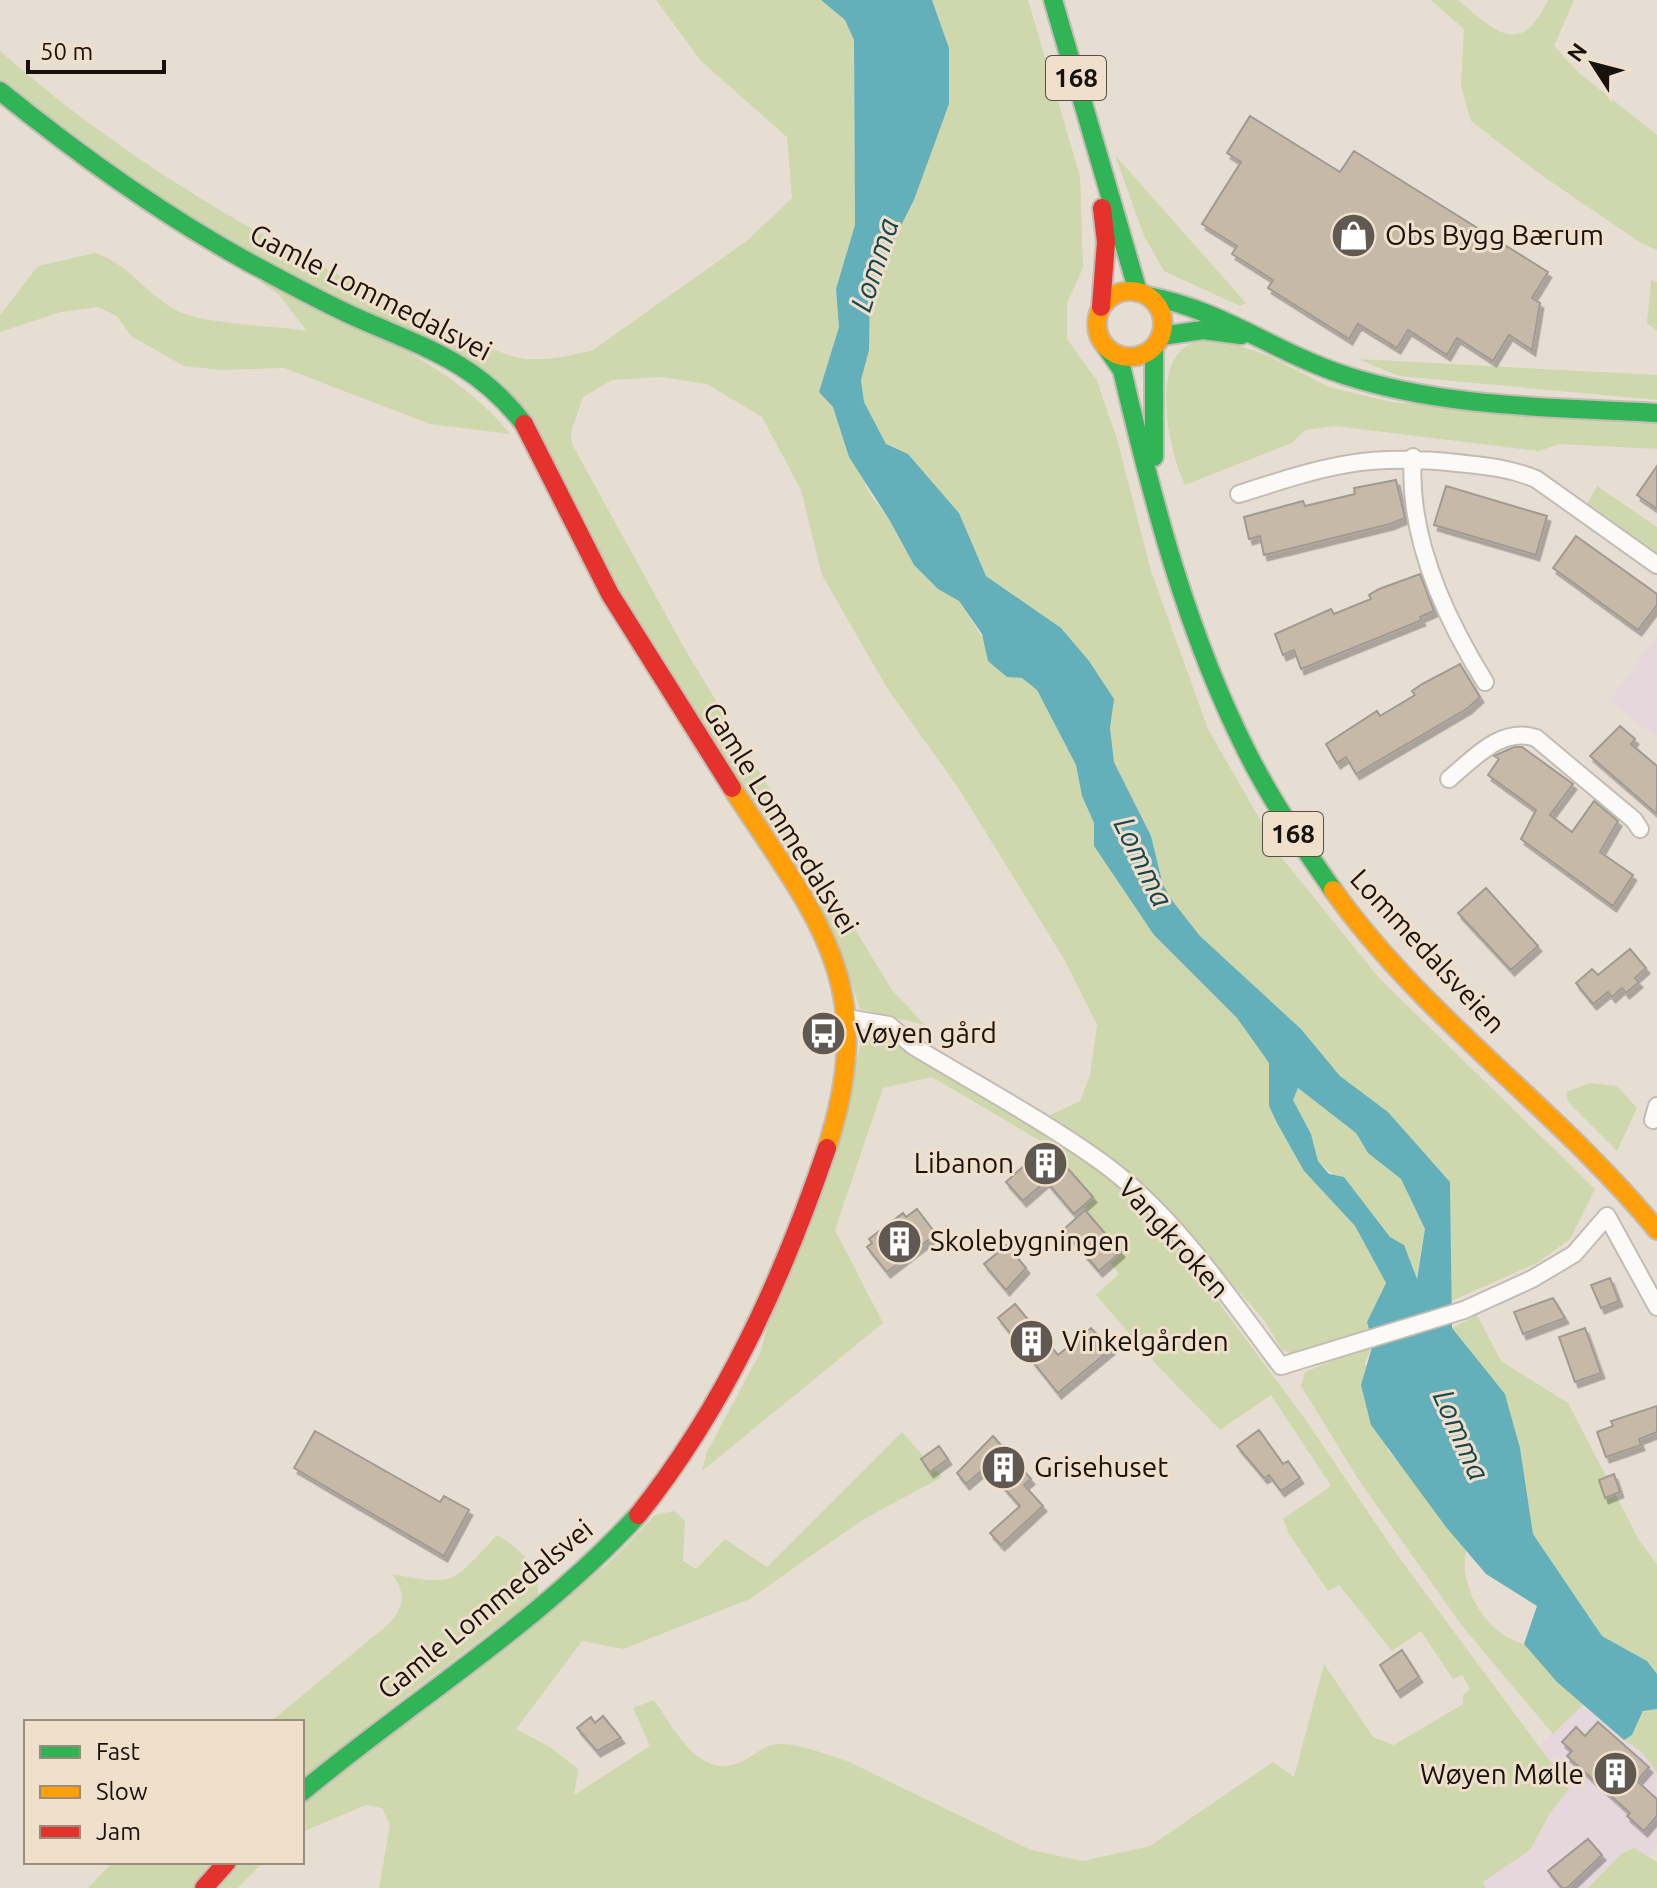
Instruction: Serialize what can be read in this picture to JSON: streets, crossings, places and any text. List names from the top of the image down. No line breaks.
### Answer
{"streets":{"main road":["168","Gamle Lommedalsvei","Lommedalsveien"],"street":["Vangkroken"]},"crossings":[["168","Lommedalsveien"],["Gamle Lommedalsvei","Vangkroken"]],"water":["Lomma"],"places":{"shop":["Obs Bygg Bærum"],"bus stop":["Vøyen gård"],"building":["Libanon","Skolebygningen","Vinkelgården","Grisehuset","Wøyen Mølle"]},"legend":["Fast","Slow","Jam"],"scale_bar":"50 m","north":"top left"}
